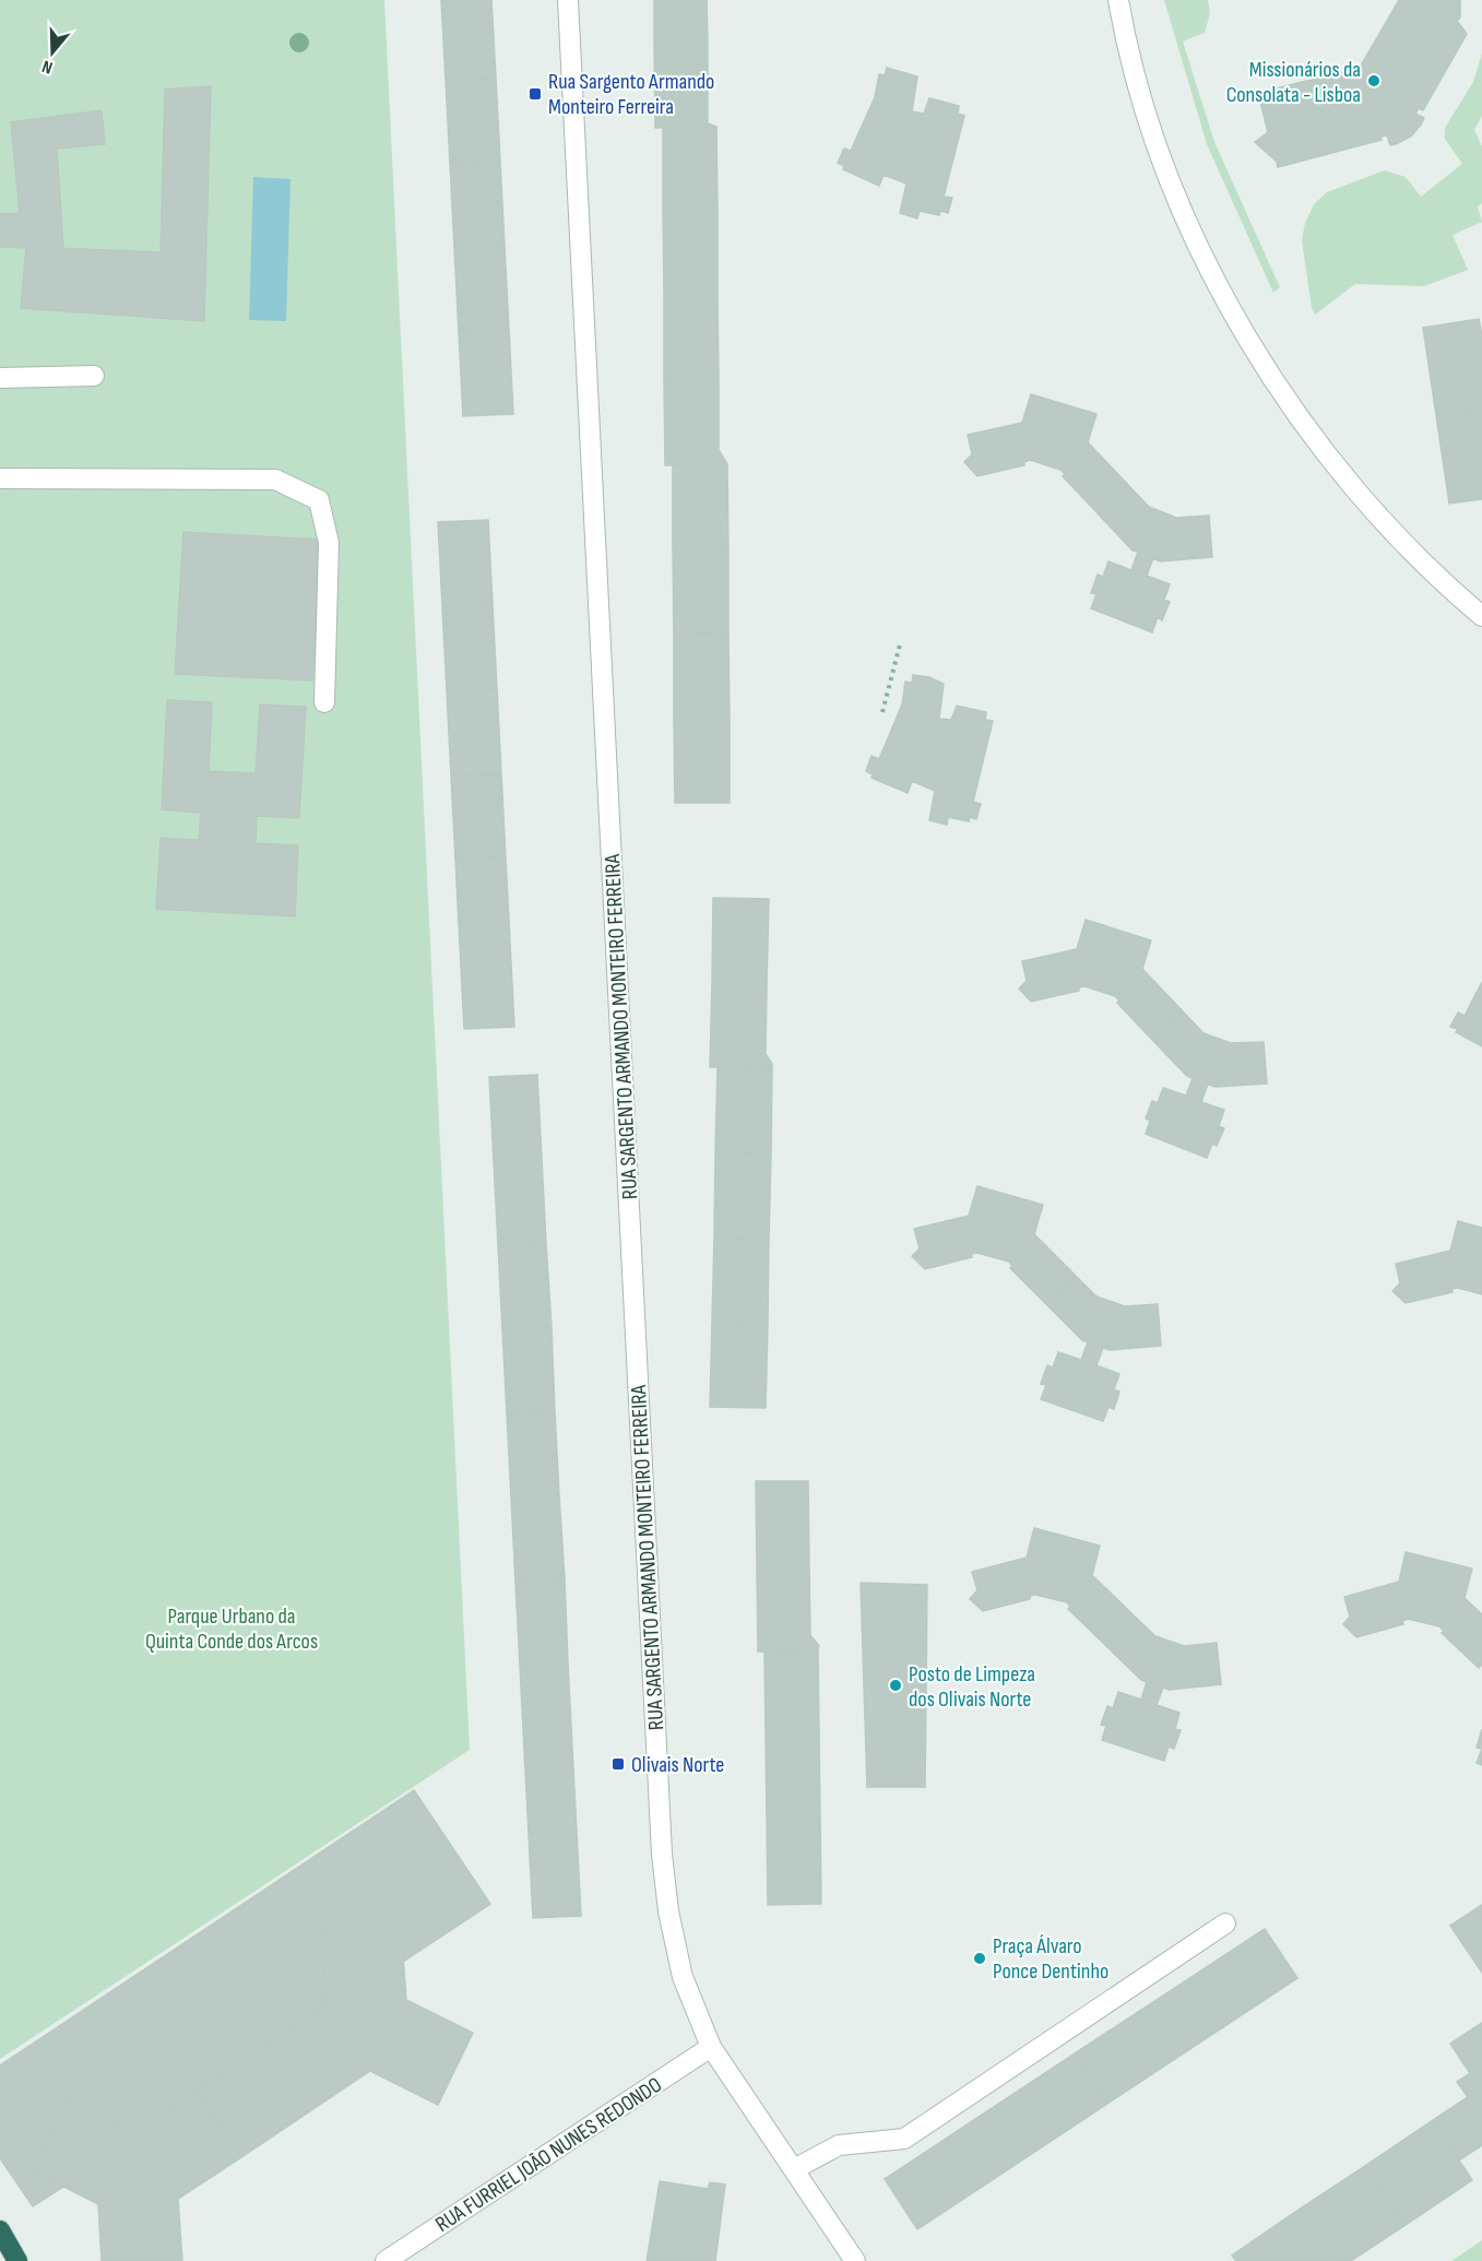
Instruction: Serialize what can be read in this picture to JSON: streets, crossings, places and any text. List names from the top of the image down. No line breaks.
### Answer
{"streets":{"street":["RUA SARGENTO ARMANDO MONTEIRO FERREIRA","RUA FURRIEL JOÃO NUNES REDONDO"]},"crossings":[["RUA SARGENTO ARMANDO MONTEIRO FERREIRA","RUA FURRIEL JOÃO NUNES REDONDO"]],"parks":["Parque Urbano da Quinta Conde dos Arcos"],"places":{"other":["Missionários da Consolata - Lisboa","Posto de Limpeza dos Olivais Norte","Praça Álvaro Ponce Dentinho"],"transit":["Rua Sargento Armando Monteiro Ferreira","Olivais Norte"]},"north":"bottom"}
